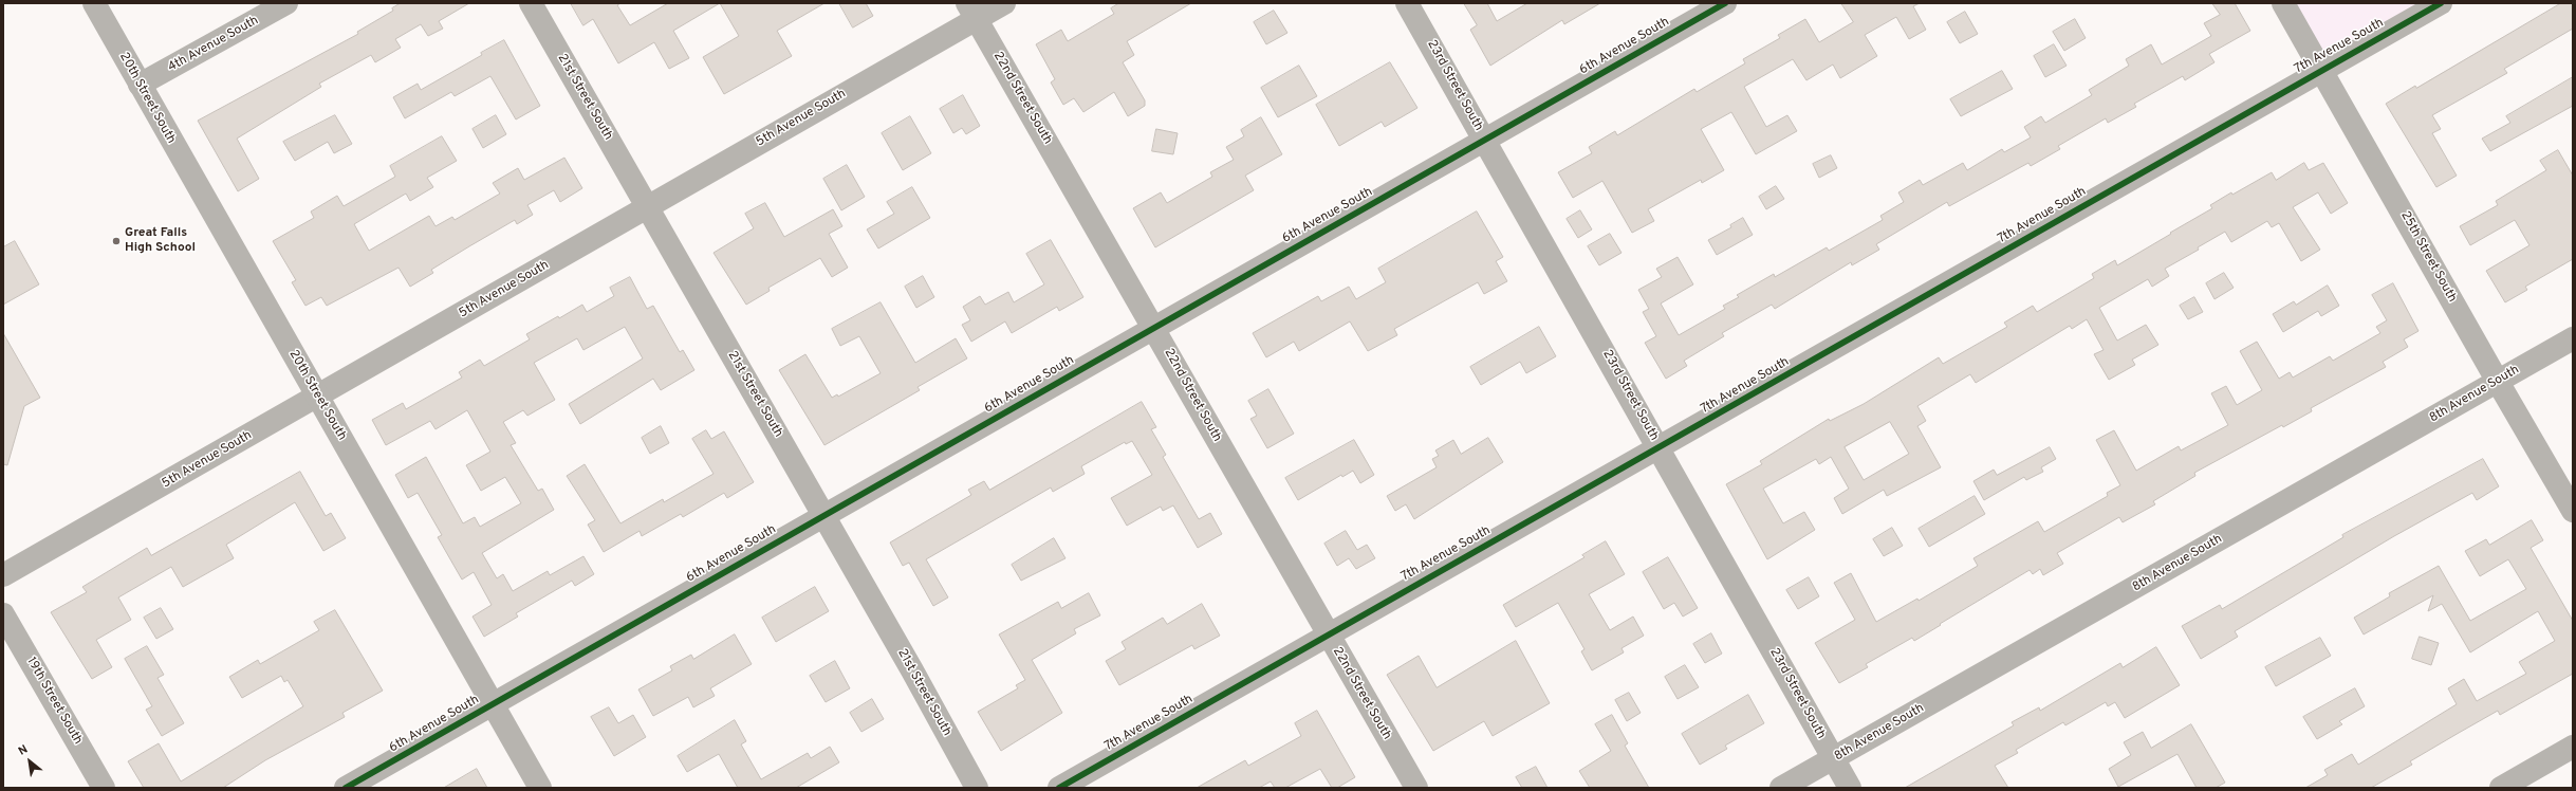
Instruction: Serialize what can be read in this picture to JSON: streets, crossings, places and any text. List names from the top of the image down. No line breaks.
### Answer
{"streets":{"street":["4th Avenue South","6th Avenue South","7th Avenue South","23rd Street South","21st Street South","20th Street South","22nd Street South","5th Avenue South","25th Street South","8th Avenue South","19th Street South"]},"crossings":[["4th Avenue South","20th Street South"],["6th Avenue South","23rd Street South"],["6th Avenue South","21st Street South"],["6th Avenue South","20th Street South"],["6th Avenue South","22nd Street South"],["7th Avenue South","23rd Street South"],["7th Avenue South","22nd Street South"],["7th Avenue South","25th Street South"],["23rd Street South","8th Avenue South"],["21st Street South","5th Avenue South"],["20th Street South","5th Avenue South"],["22nd Street South","5th Avenue South"],["25th Street South","8th Avenue South"]],"places":["Great Falls High School"],"north":"top left"}
